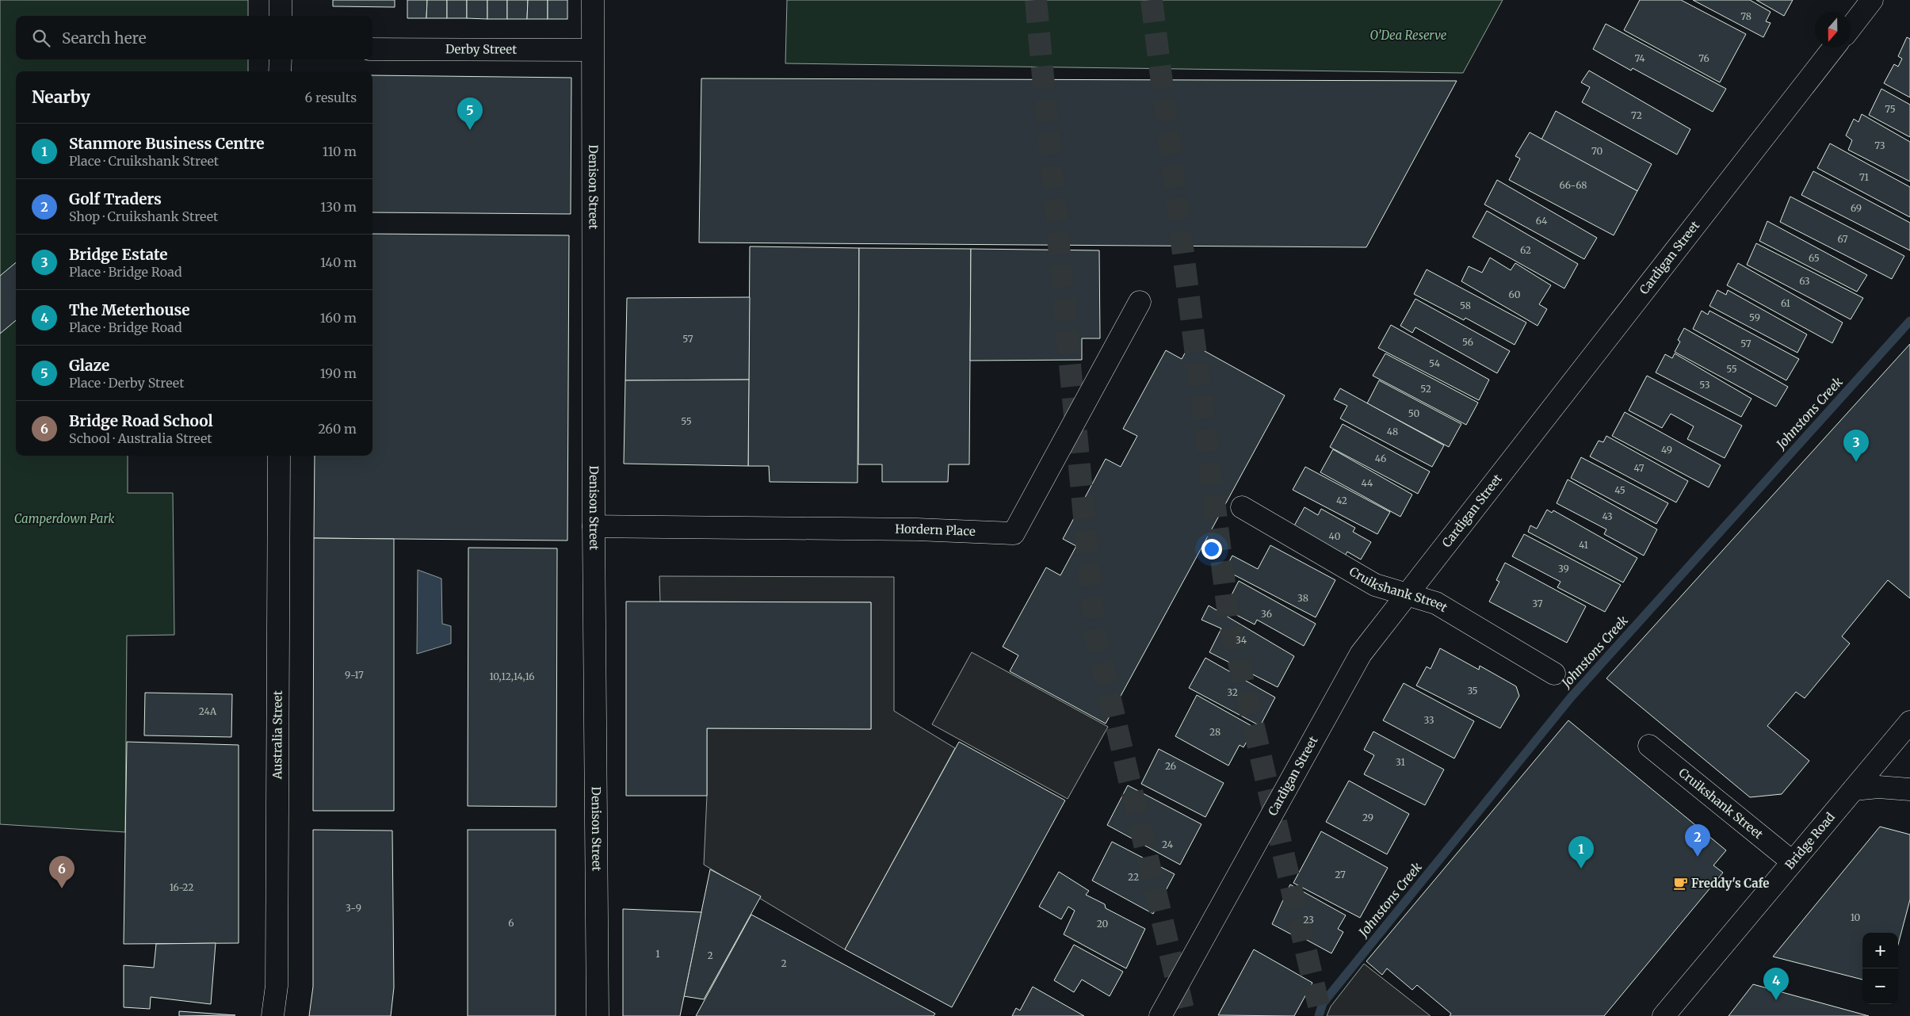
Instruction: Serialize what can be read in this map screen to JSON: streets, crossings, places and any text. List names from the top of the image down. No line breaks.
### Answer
{"streets":{"street":["Derby Street","Denison Street","Cardigan Street","Hordern Place","Cruikshank Street","Australia Street","Bridge Road"]},"crossings":[["Derby Street","Denison Street"],["Denison Street","Hordern Place"],["Cardigan Street","Cruikshank Street"],["Cruikshank Street","Bridge Road"]],"water":["Johnstons Creek"],"parks":["O’Dea Reserve","Camperdown Park"],"places":{"cafe":["Freddy's Cafe"]},"house_numbers":["78","74","76","75","72","73","70","71","66-68","69","64","67","62","65","63","60","61","58","59","57","56","57","54","55","53","52","50","55","48","49","46","47","44","45","42","43","40","41","39","38","37","36","34","9-17","10,12,14,16","35","32","24A","33","28","31","26","29","24","27","22","16-22","3-9","10","23","6","20","1","2","2"],"north":"bottom","page":{"search":"Search here","heading":["Nearby","6 results"],"pins":["5","3","2","1","6","4"],"list":[{"mark":"1","name":"Stanmore Business Centre","note":"Place · Cruikshank Street","value":"110 m"},{"mark":"2","name":"Golf Traders","note":"Shop · Cruikshank Street","value":"130 m"},{"mark":"3","name":"Bridge Estate","note":"Place · Bridge Road","value":"140 m"},{"mark":"4","name":"The Meterhouse","note":"Place · Bridge Road","value":"160 m"},{"mark":"5","name":"Glaze","note":"Place · Derby Street","value":"190 m"},{"mark":"6","name":"Bridge Road School","note":"School · Australia Street","value":"260 m"}],"map_buttons":["+","−"]}}
